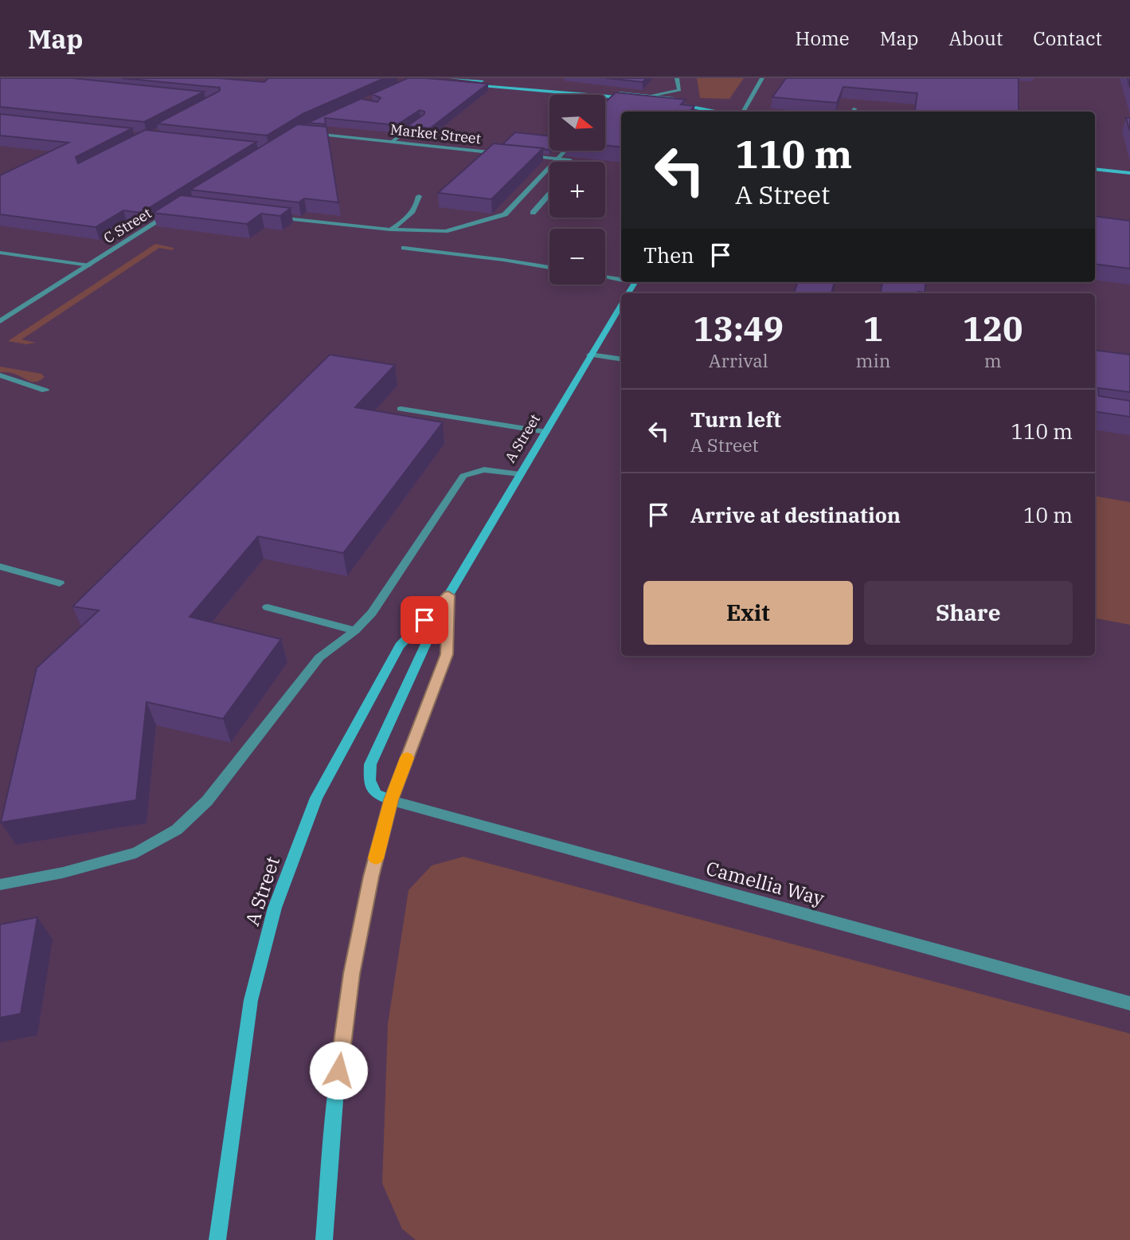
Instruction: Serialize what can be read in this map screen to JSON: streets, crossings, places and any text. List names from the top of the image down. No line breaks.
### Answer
{"streets":{"main road":["A Street"],"street":["Market Street","C Street","Camellia Way"]},"crossings":[["A Street","Camellia Way"]],"north":"right","page":{"header":"Map","nav":["Home","Map","About","Contact"],"map_buttons":["+","−"],"turn":["110 m","A Street"],"then":"Then","eta":["13:49","Arrival","1","min","120","m"],"list":[{"name":"Turn left","note":"A Street","value":"110 m"},{"name":"Arrive at destination","value":"10 m"}],"buttons":["Exit","Share"]}}
